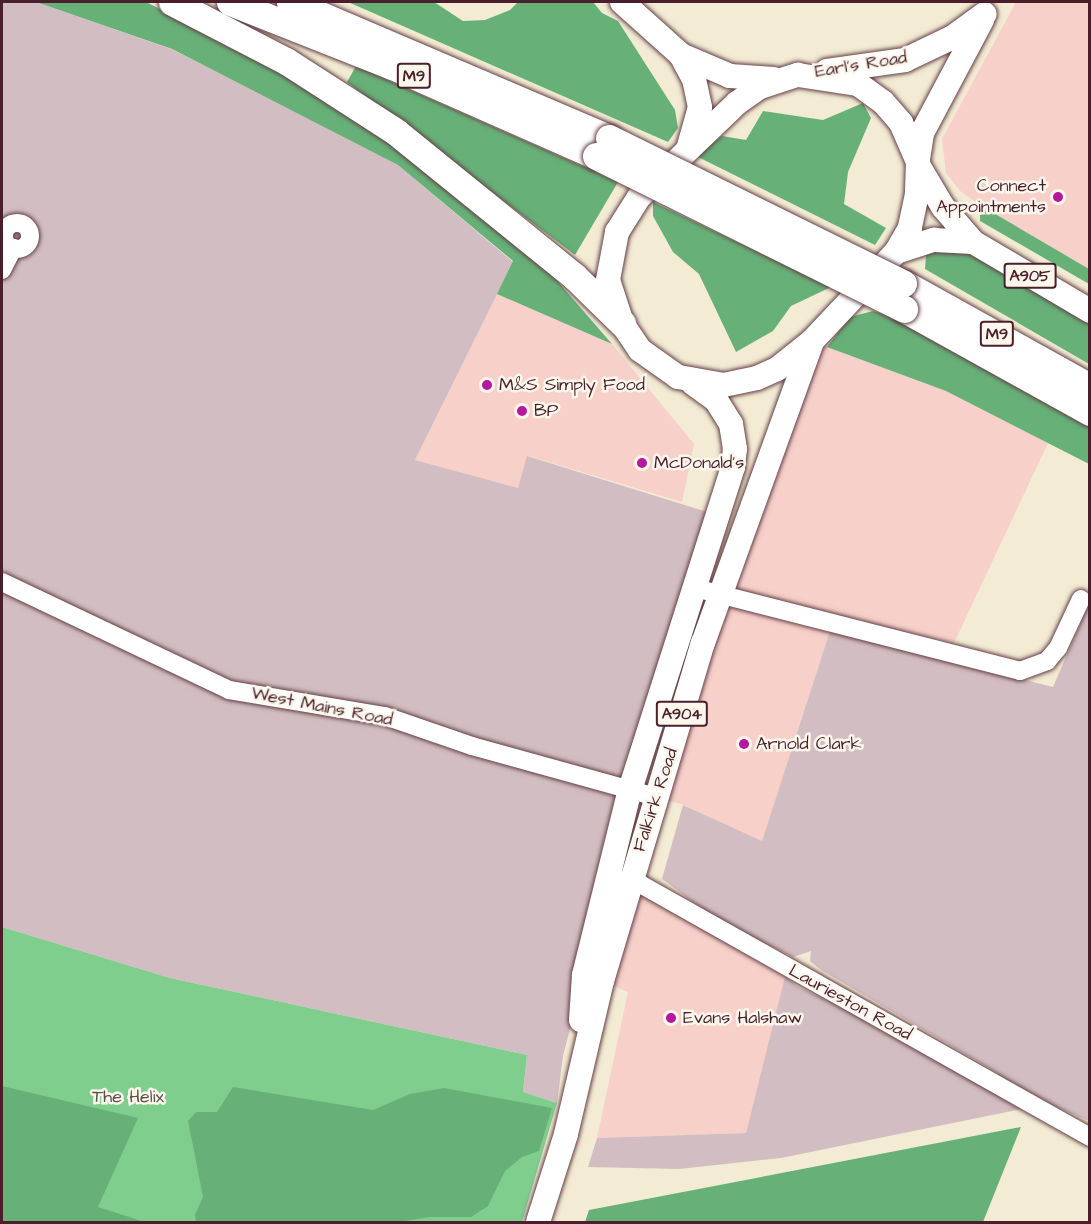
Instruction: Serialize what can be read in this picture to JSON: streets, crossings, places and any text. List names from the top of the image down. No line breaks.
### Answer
{"streets":{"highway":["M9"],"main road":["Earl's Road","A905","A904","Falkirk Road"],"street":["West Mains Road","Laurieston Road"]},"crossings":[["Earl's Road","A905"],["West Mains Road","Falkirk Road"],["Falkirk Road","Laurieston Road"]],"parks":["The Helix"],"places":["Connect Appointments","M&S Simply Food","BP","McDonald's","Arnold Clark","Evans Halshaw"]}
